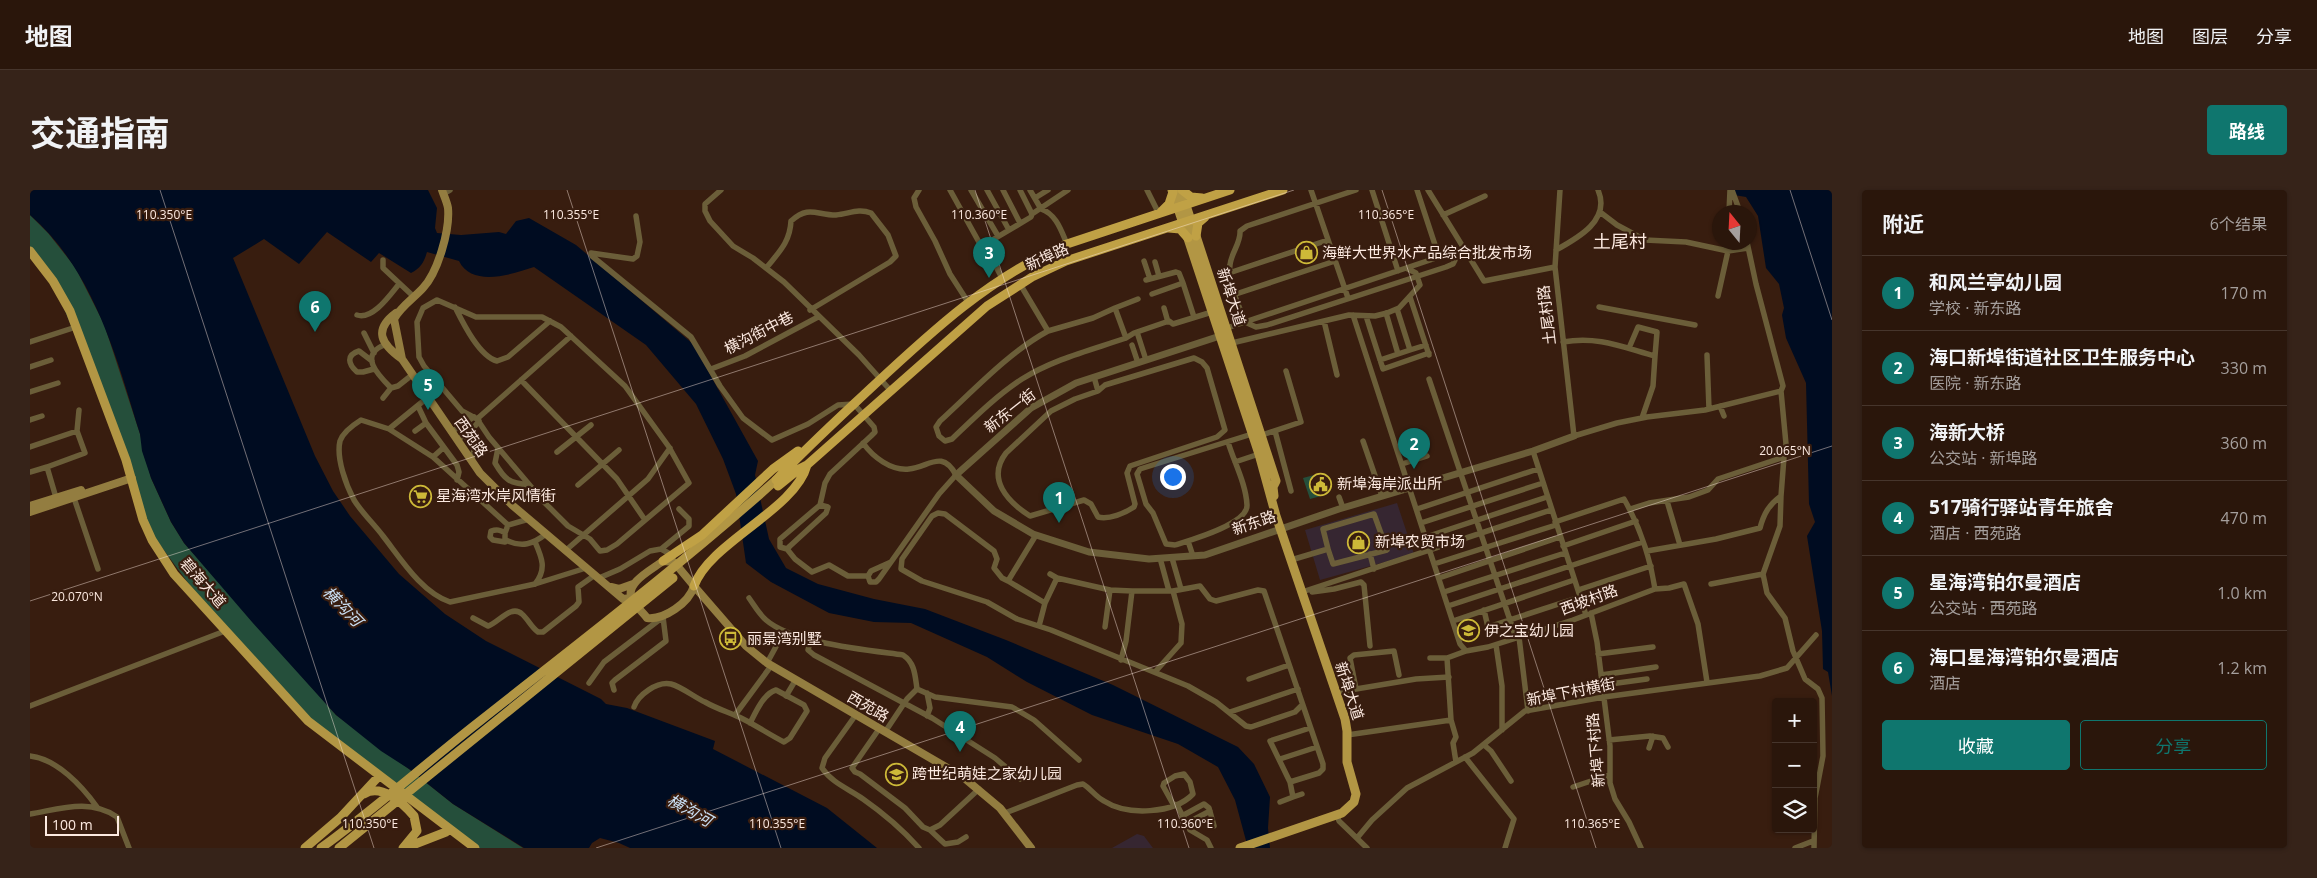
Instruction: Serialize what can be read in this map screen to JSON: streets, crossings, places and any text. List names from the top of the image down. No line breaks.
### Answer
{"streets":{"highway":["新埠路"],"main road":["新埠大道","西苑路","碧海大道"],"street":["土尾村路","横沟街中巷","新东一街","新东路","西坡村路","新埠下村横街","新埠下村路"]},"crossings":[["新埠路","新埠大道"],["新埠大道","新东一街"],["新埠大道","新东路"],["土尾村路","新东路"],["新东一街","新东路"],["新东路","新埠下村路"],["西坡村路","新埠下村横街"],["西坡村路","新埠下村路"],["新埠下村横街","新埠下村路"]],"districts":["土尾村"],"water":["横沟河"],"places":{"shop":["海鲜大世界水产品综合批发市场","新埠农贸市场"],"public building":["新埠海岸派出所"],"supermarket":["星海湾水岸风情街"],"school or university":["伊之宝幼儿园","跨世纪萌娃之家幼儿园"],"bus stop":["丽景湾别墅"]},"scale_bar":"100 m","north":"top","page":{"header":"地图","nav":["地图","图层","分享"],"title":"交通指南","buttons":["路线",["收藏","分享"]],"heading":["附近","6个结果"],"pins":["3","6","5","2","1","4"],"list":[{"mark":"1","name":"和风兰亭幼儿园","note":"学校 · 新东路","value":"170 m"},{"mark":"2","name":"海口新埠街道社区卫生服务中心","note":"医院 · 新东路","value":"330 m"},{"mark":"3","name":"海新大桥","note":"公交站 · 新埠路","value":"360 m"},{"mark":"4","name":"517骑行驿站青年旅舍","note":"酒店 · 西苑路","value":"470 m"},{"mark":"5","name":"星海湾铂尔曼酒店","note":"公交站 · 西苑路","value":"1.0 km"},{"mark":"6","name":"海口星海湾铂尔曼酒店","note":"酒店","value":"1.2 km"}],"map_buttons":["+","−"],"scale":"100 m"},"coordinates":["110.350°E","110.355°E","110.360°E","110.365°E","20.065°N","20.070°N"]}
